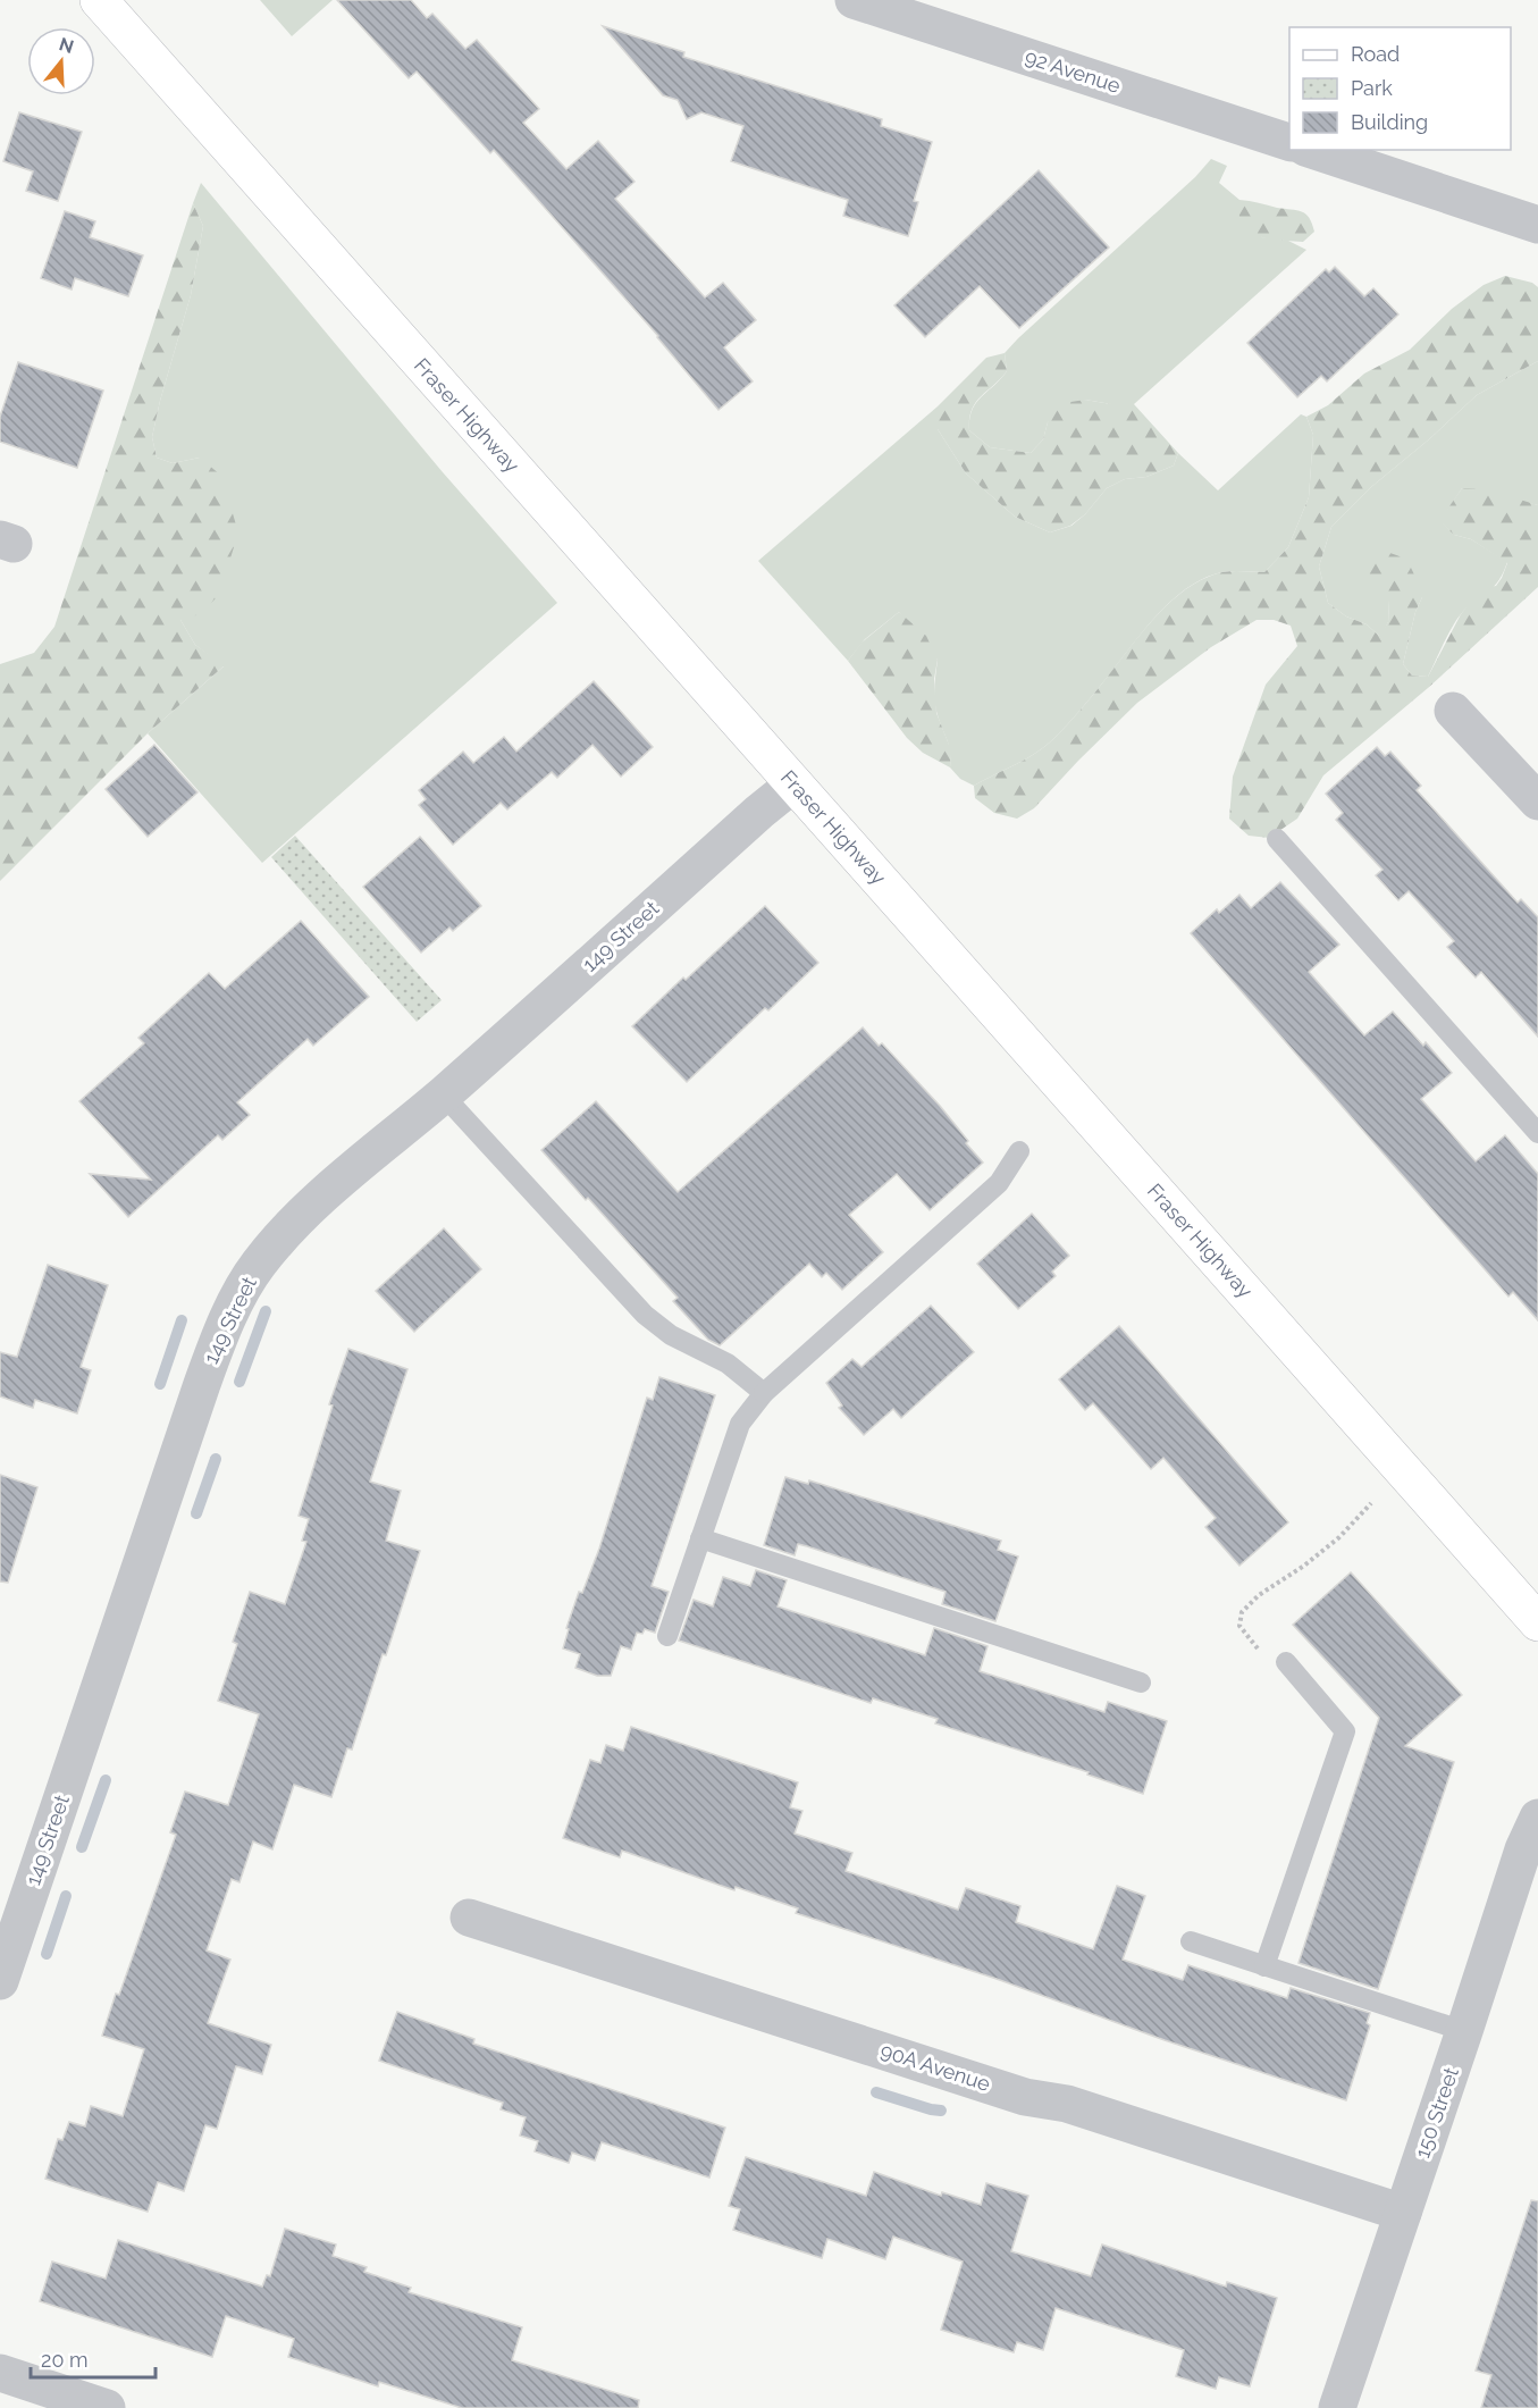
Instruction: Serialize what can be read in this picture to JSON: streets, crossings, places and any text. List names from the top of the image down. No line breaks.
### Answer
{"streets":{"main road":["Fraser Highway"],"street":["92 Avenue","149 Street","90A Avenue","150 Street"]},"crossings":[["Fraser Highway","149 Street"],["90A Avenue","150 Street"]],"legend":["Road","Park","Building"],"scale_bar":"20 m","north":"top"}
